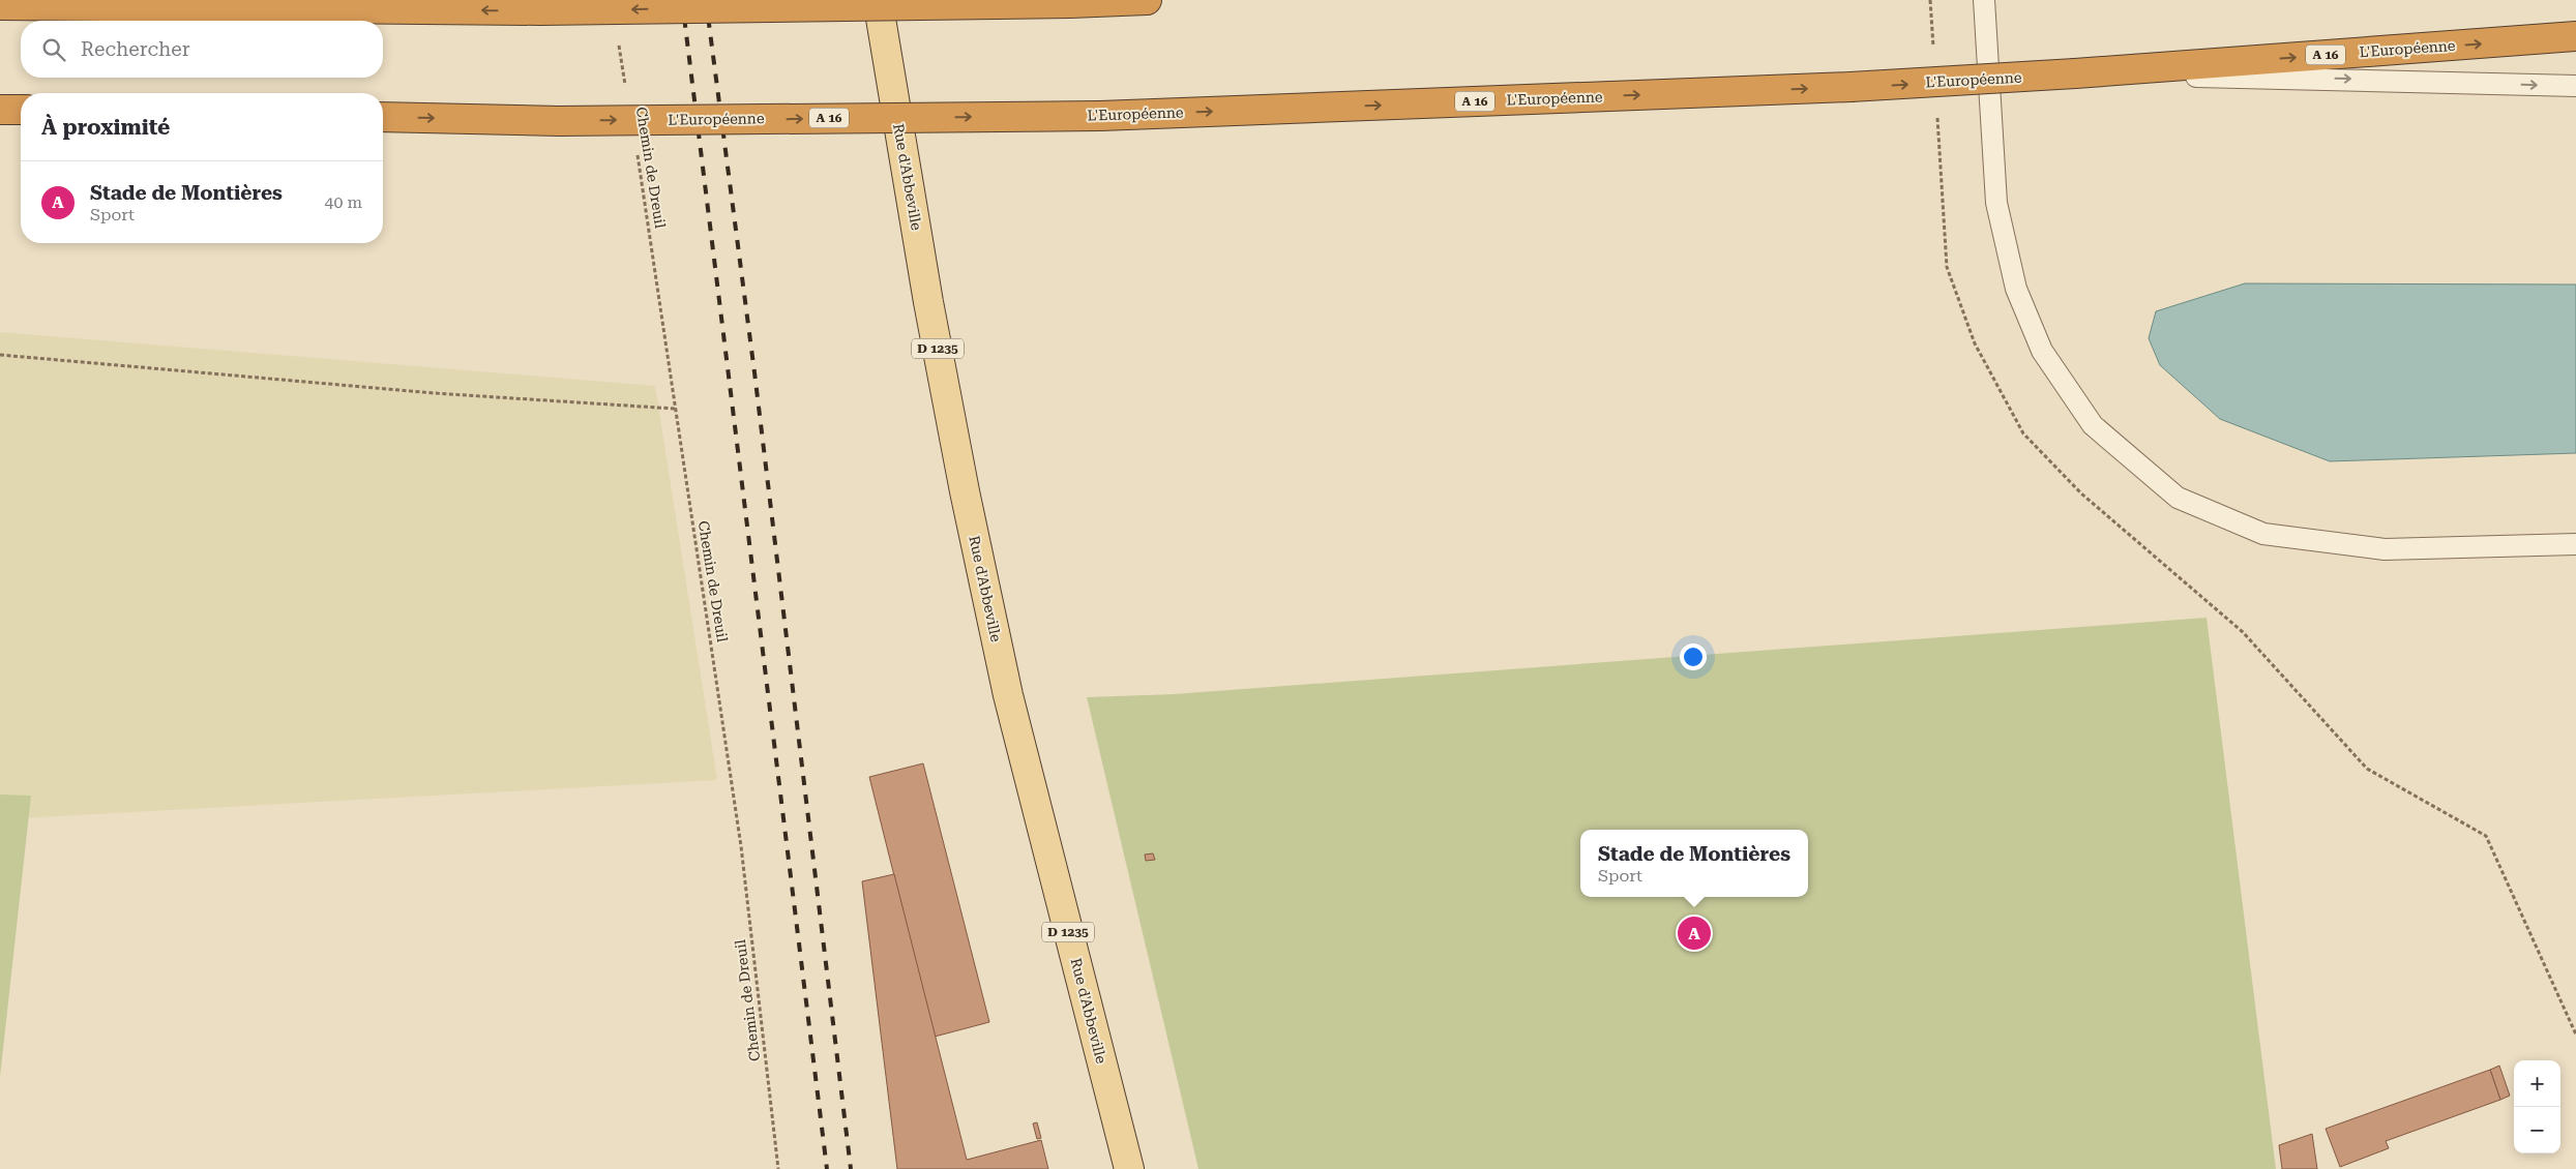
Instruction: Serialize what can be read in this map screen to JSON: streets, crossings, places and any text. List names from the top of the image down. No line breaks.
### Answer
{"streets":{"highway":["L'Européenne","A 16"],"main road":["Rue d'Abbeville","D 1235"],"path":["Chemin de Dreuil"]},"page":{"search":"Rechercher","heading":"À proximité","list":[{"mark":"A","name":"Stade de Montières","note":"Sport","value":"40 m"}],"popup":["Stade de Montières","Sport"],"pins":"A","map_buttons":["+","−"]}}
